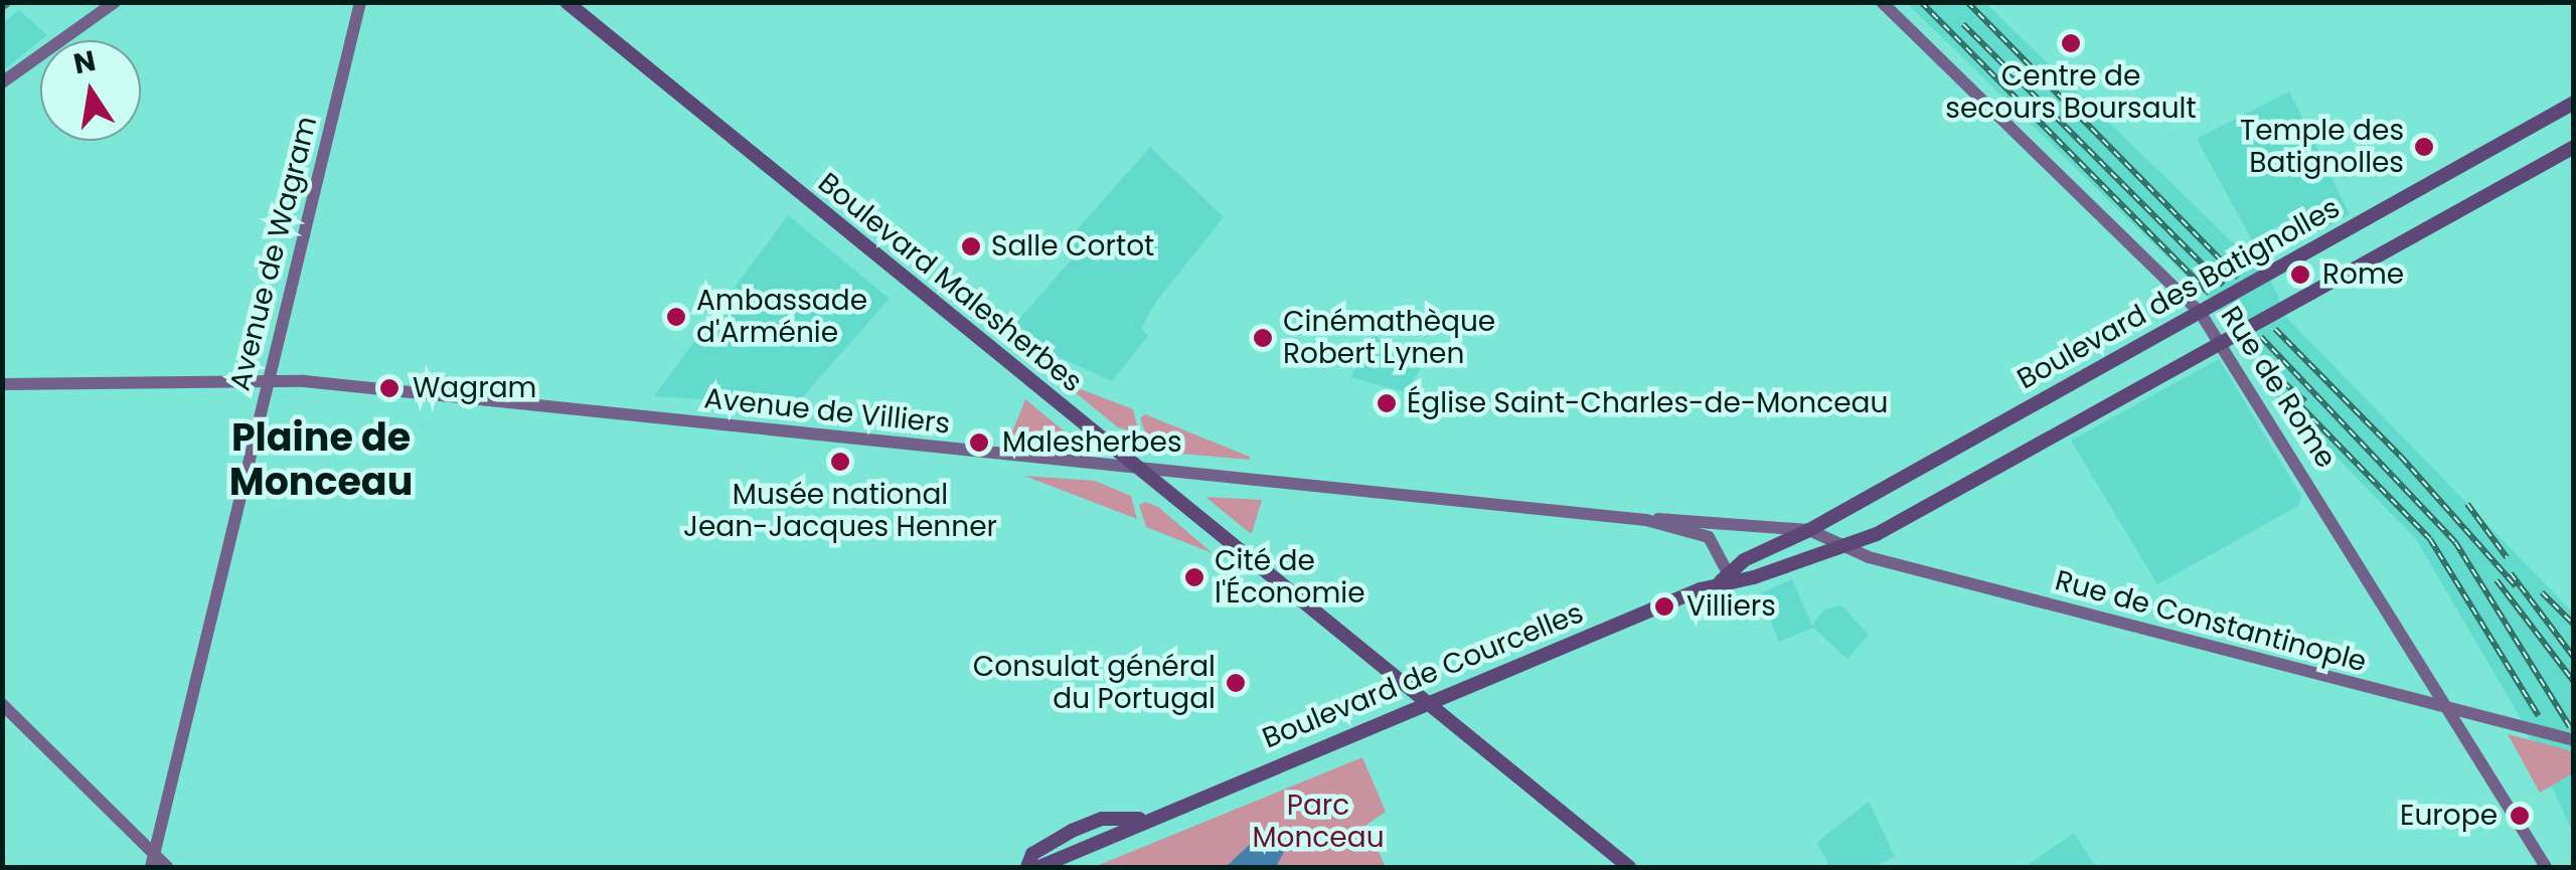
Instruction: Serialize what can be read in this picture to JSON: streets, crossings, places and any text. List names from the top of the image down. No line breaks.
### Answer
{"streets":{"main road":["Avenue de Wagram","Boulevard Malesherbes","Boulevard des Batignolles","Rue de Rome","Avenue de Villiers","Rue de Constantinople","Boulevard de Courcelles"]},"crossings":[["Avenue de Wagram","Avenue de Villiers"],["Boulevard Malesherbes","Avenue de Villiers"],["Boulevard Malesherbes","Boulevard de Courcelles"],["Boulevard des Batignolles","Rue de Rome"],["Boulevard des Batignolles","Avenue de Villiers"],["Boulevard des Batignolles","Rue de Constantinople"],["Boulevard des Batignolles","Boulevard de Courcelles"],["Rue de Rome","Rue de Constantinople"],["Avenue de Villiers","Rue de Constantinople"],["Avenue de Villiers","Boulevard de Courcelles"],["Rue de Constantinople","Boulevard de Courcelles"]],"districts":["Plaine de Monceau"],"parks":["Parc Monceau"],"places":["Centre de secours Boursault","Temple des Batignolles","Salle Cortot","Rome","Ambassade d'Arménie","Cinémathèque Robert Lynen","Wagram","Église Saint-Charles-de-Monceau","Malesherbes","Musée national Jean-Jacques Henner","Cité de l'Économie","Villiers","Consulat général du Portugal","Europe"],"north":"top"}
